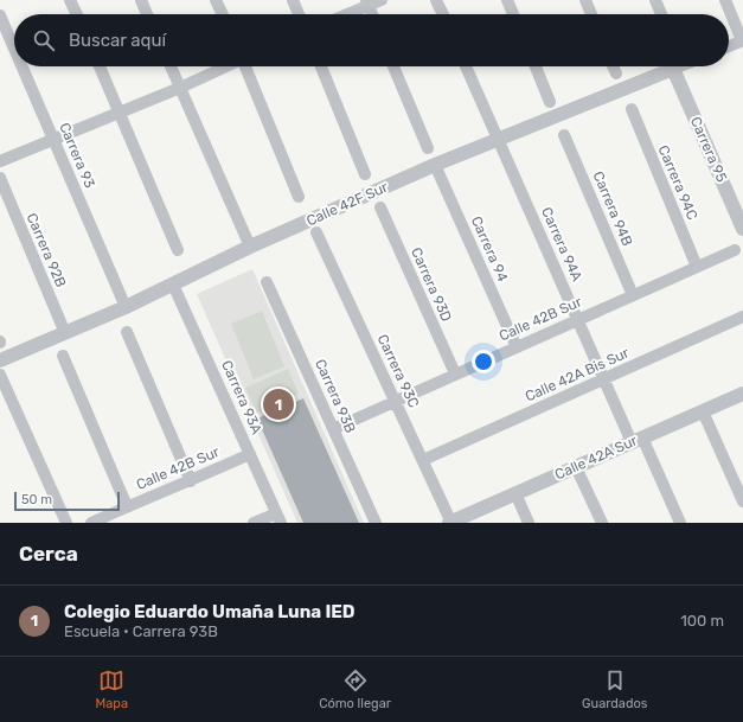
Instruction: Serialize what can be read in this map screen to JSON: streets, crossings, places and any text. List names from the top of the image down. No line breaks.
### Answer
{"streets":{"street":["Carrera 95","Carrera 93","Carrera 94C","Calle 42F Sur","Carrera 94B","Carrera 94A","Carrera 94","Carrera 92B","Carrera 93D","Calle 42B Sur","Carrera 93C","Calle 42A Bis Sur","Carrera 93B","Carrera 93A","Calle 42A Sur"]},"crossings":[["Carrera 93","Calle 42F Sur"],["Carrera 94C","Calle 42B Sur"],["Calle 42F Sur","Carrera 94A"],["Calle 42F Sur","Carrera 94"],["Calle 42F Sur","Carrera 92B"],["Calle 42F Sur","Carrera 93A"],["Carrera 94B","Calle 42B Sur"],["Carrera 94A","Calle 42B Sur"],["Carrera 94A","Calle 42A Bis Sur"],["Carrera 94A","Calle 42A Sur"],["Carrera 94","Calle 42B Sur"],["Carrera 93D","Calle 42B Sur"],["Calle 42B Sur","Carrera 93C"],["Calle 42B Sur","Carrera 93B"],["Calle 42B Sur","Carrera 93A"],["Carrera 93C","Calle 42A Bis Sur"],["Carrera 93C","Calle 42A Sur"]],"scale_bar":"50 m","page":{"search":"Buscar aquí","pins":"1","scale":"50 m","heading":"Cerca","list":[{"mark":"1","name":"Colegio Eduardo Umaña Luna IED","note":"Escuela · Carrera 93B","value":"100 m"}],"nav":["Mapa","Cómo llegar","Guardados"]}}
